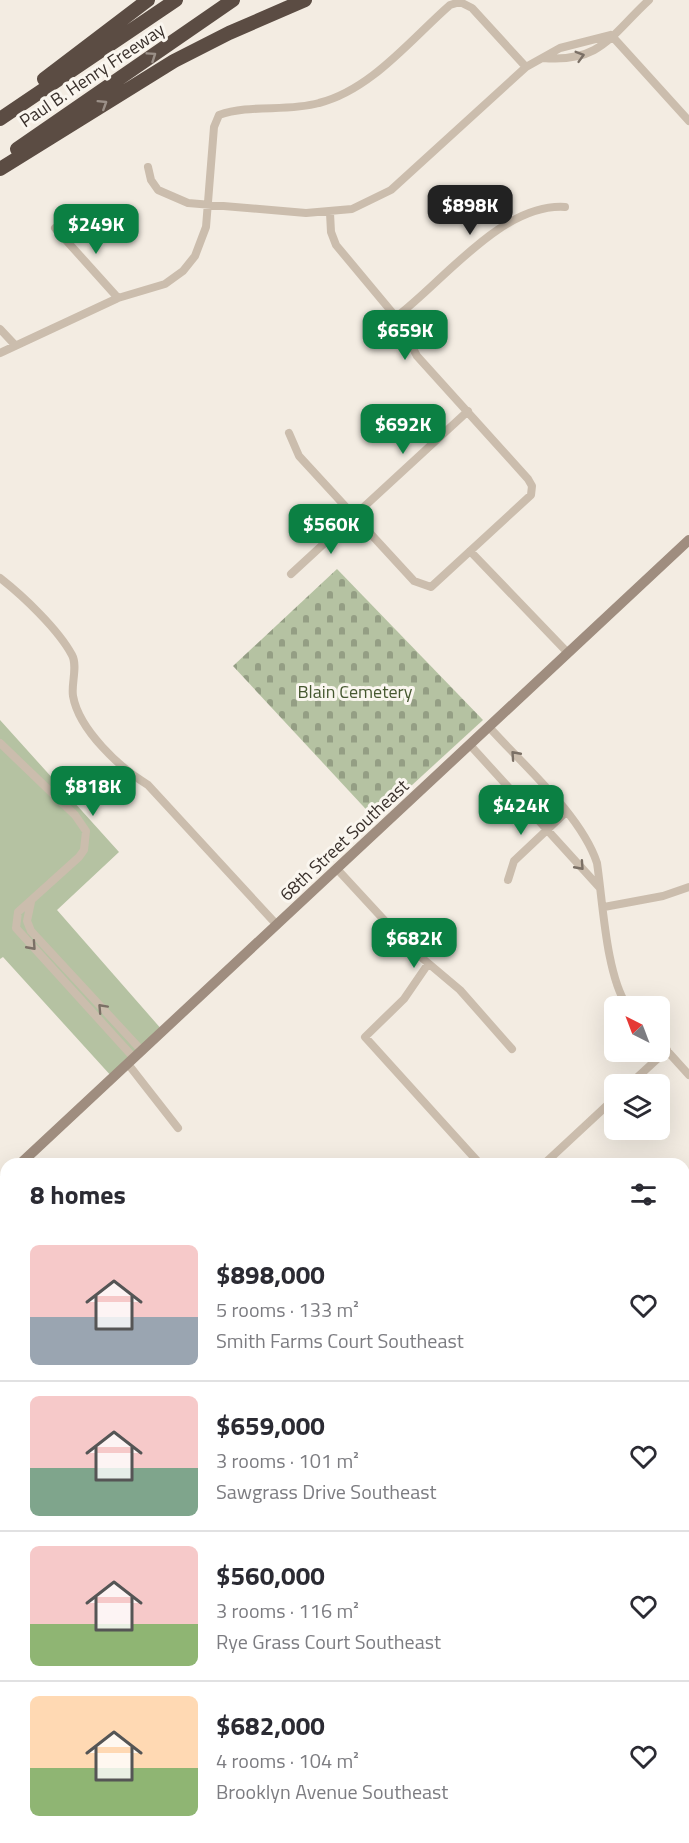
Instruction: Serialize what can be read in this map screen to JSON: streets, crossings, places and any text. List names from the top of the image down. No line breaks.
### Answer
{"streets":{"highway":["Paul B. Henry Freeway"],"main road":["68th Street Southeast"]},"parks":["Blain Cemetery"],"north":"top left","page":{"price":["$898K","$249K","$659K","$692K","$560K","$818K","$424K","$682K"],"heading":"8 homes","list":[{"name":"$898,000","note":"5 rooms · 133 m² · Smith Farms Court Southeast"},{"name":"$659,000","note":"3 rooms · 101 m² · Sawgrass Drive Southeast"},{"name":"$560,000","note":"3 rooms · 116 m² · Rye Grass Court Southeast"},{"name":"$682,000","note":"4 rooms · 104 m² · Brooklyn Avenue Southeast"}]}}
